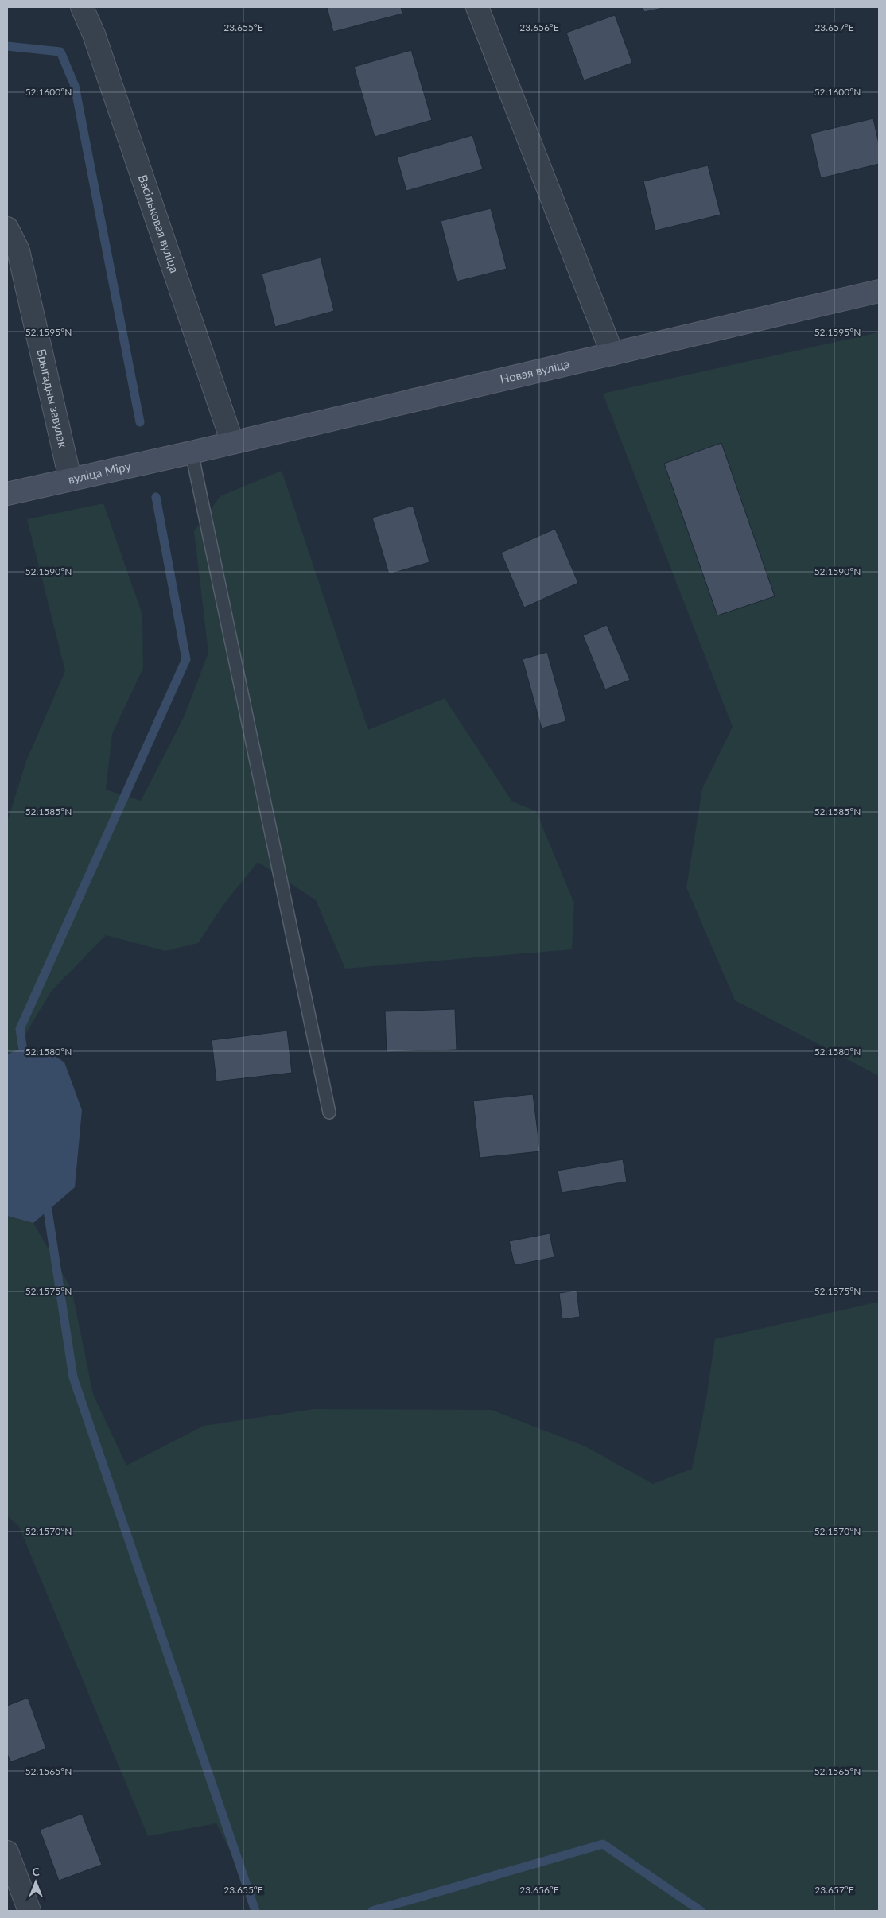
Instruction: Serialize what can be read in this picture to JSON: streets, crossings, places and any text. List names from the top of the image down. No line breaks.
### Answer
{"streets":{"street":["Васільковая вуліца","Новая вуліца","Брыгадны завулак","вуліца Міру"]},"crossings":[["Васільковая вуліца","Новая вуліца"],["Новая вуліца","вуліца Міру"],["Брыгадны завулак","вуліца Міру"]],"north":"top","coordinates":["23.655°E","23.656°E","23.657°E","52.1600°N","52.1595°N","52.1590°N","52.1585°N","52.1580°N","52.1575°N","52.1570°N","52.1565°N"]}
